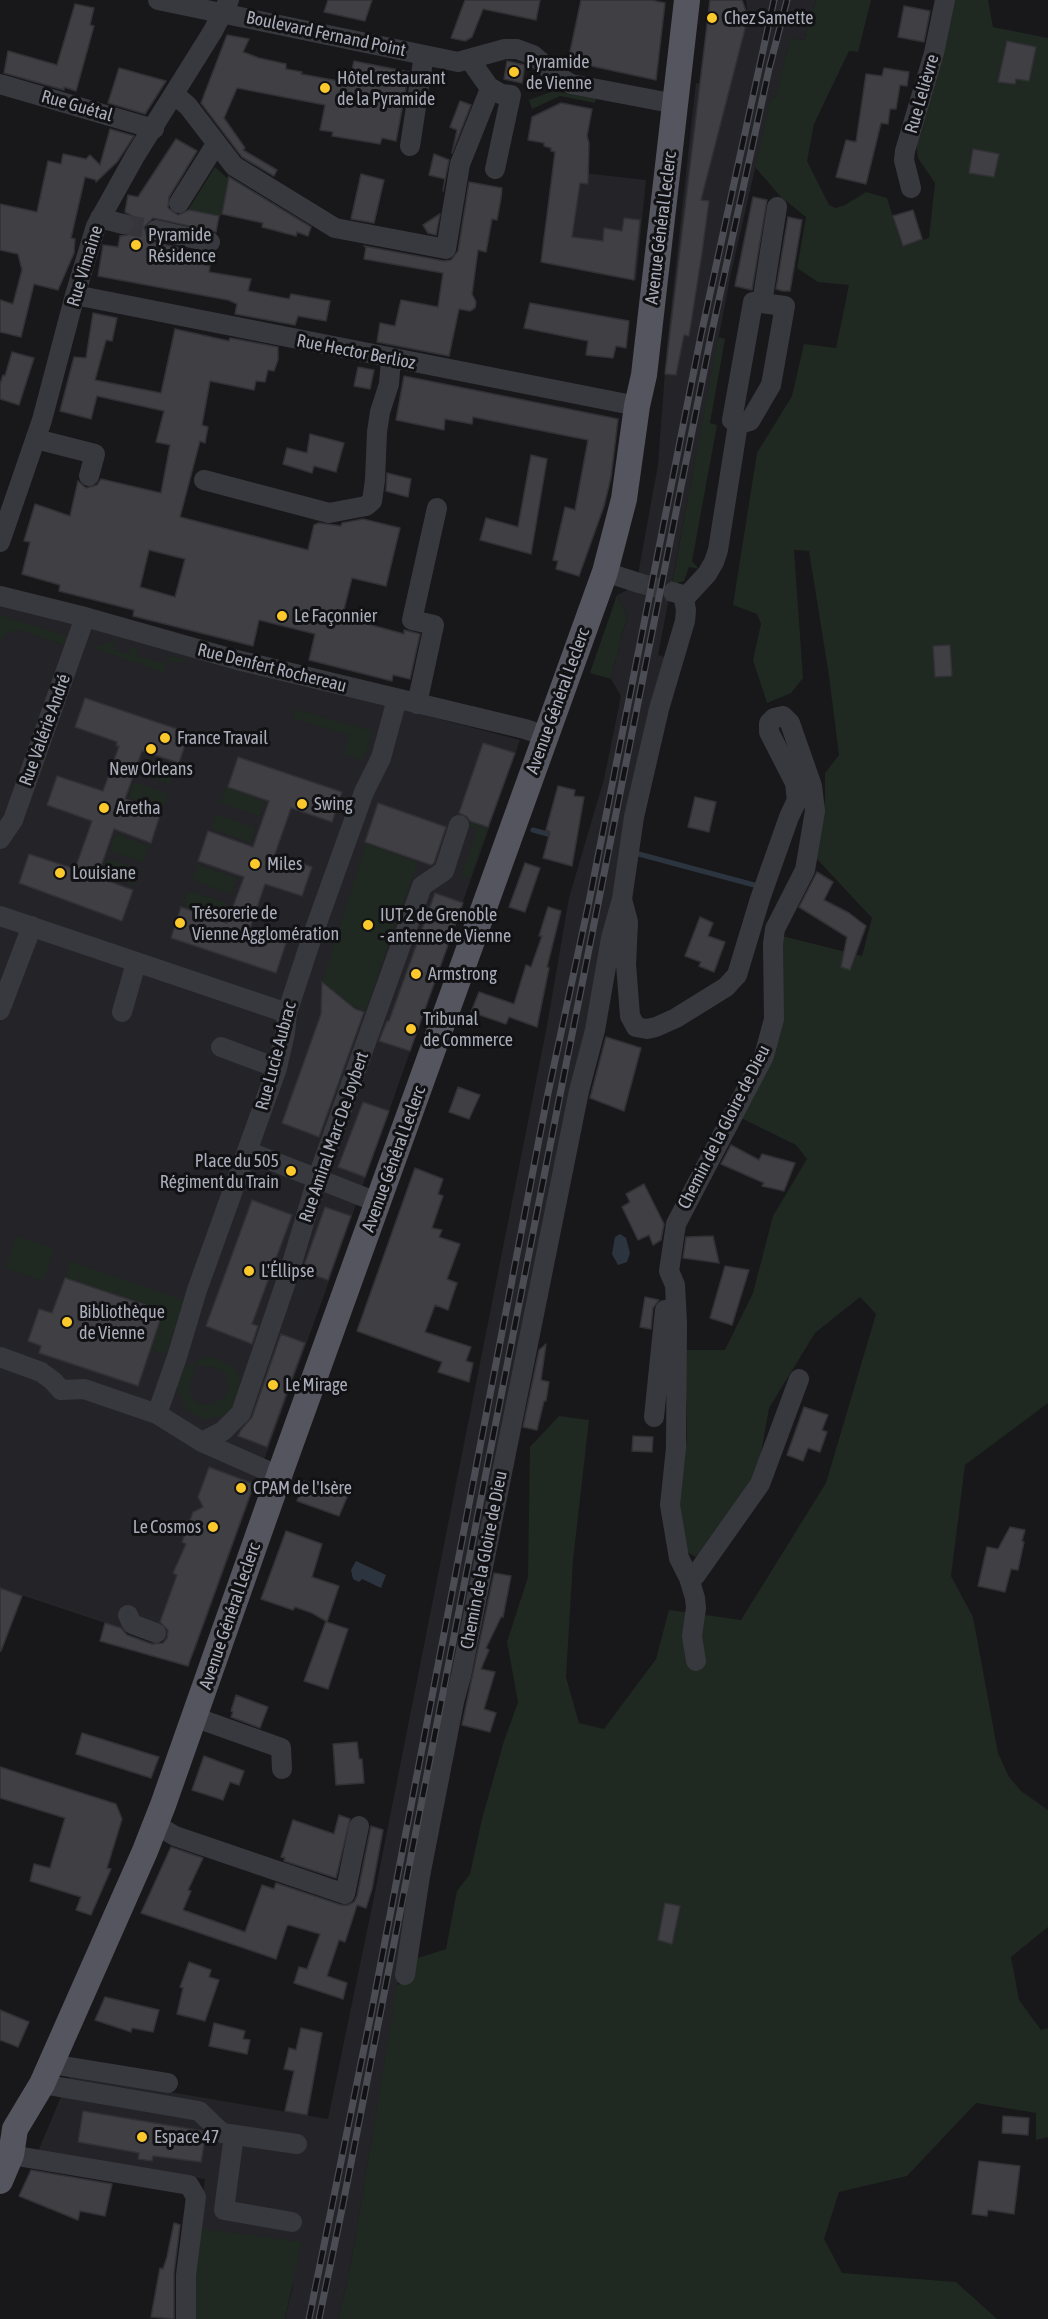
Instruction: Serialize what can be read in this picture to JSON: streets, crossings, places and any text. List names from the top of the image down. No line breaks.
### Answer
{"streets":{"main road":["Avenue Général Leclerc"],"street":["Boulevard Fernand Point","Rue Lelièvre","Rue Guétal","Rue Vimaine","Rue Hector Berlioz","Rue Denfert Rochereau","Rue Valérie André","Rue Lucie Aubrac","Chemin de la Gloire de Dieu","Rue Amiral Marc De Joybert"]},"crossings":[["Boulevard Fernand Point","Rue Vimaine"],["Rue Guétal","Rue Vimaine"],["Avenue Général Leclerc","Rue Hector Berlioz"],["Avenue Général Leclerc","Rue Denfert Rochereau"],["Rue Vimaine","Rue Hector Berlioz"],["Rue Denfert Rochereau","Rue Valérie André"],["Rue Denfert Rochereau","Rue Lucie Aubrac"]],"places":["Chez Samette","Pyramide de Vienne","Hôtel restaurant de la Pyramide","Pyramide Résidence","Le Façonnier","France Travail","New Orleans","Swing","Aretha","Miles","Louisiane","Trésorerie de Vienne Agglomération","IUT 2 de Grenoble - antenne de Vienne","Armstrong","Tribunal de Commerce","Place du 505 Régiment du Train","L'Éllipse","Bibliothèque de Vienne","Le Mirage","CPAM de l'Isère","Le Cosmos","Espace 47"]}
